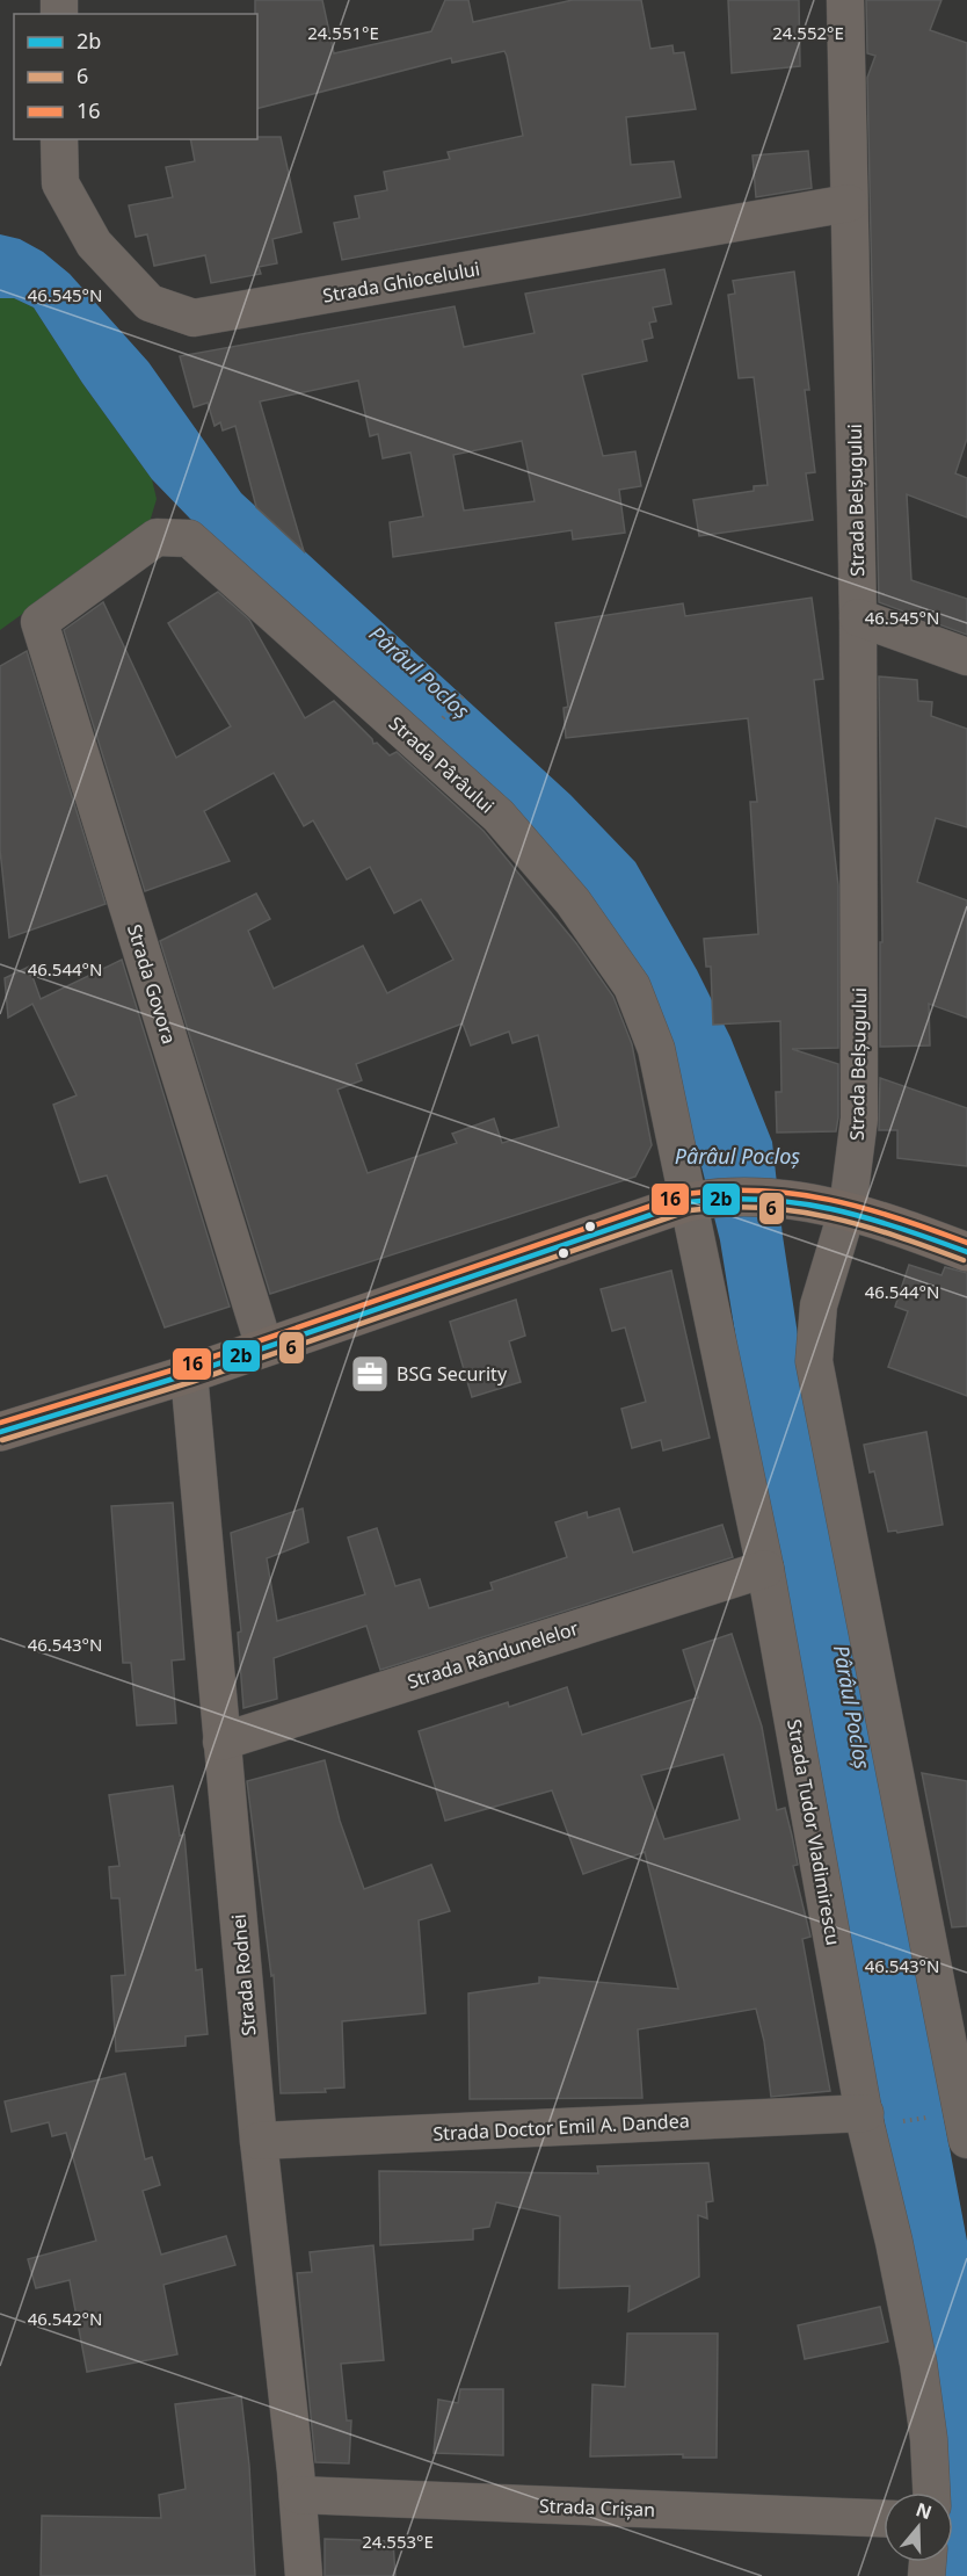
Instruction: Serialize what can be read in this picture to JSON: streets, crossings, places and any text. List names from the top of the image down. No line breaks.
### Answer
{"streets":{"street":["Strada Ghiocelului","Strada Belșugului","Strada Pârâului","Strada Govora","Strada Rândunelelor","Strada Tudor Vladimirescu","Strada Rodnei","Strada Doctor Emil A. Dandea","Strada Crișan"]},"crossings":[["Strada Ghiocelului","Strada Belșugului"],["Strada Pârâului","Strada Govora"],["Strada Pârâului","Strada Tudor Vladimirescu"],["Strada Rândunelelor","Strada Tudor Vladimirescu"],["Strada Rândunelelor","Strada Rodnei"],["Strada Tudor Vladimirescu","Strada Doctor Emil A. Dandea"],["Strada Rodnei","Strada Doctor Emil A. Dandea"],["Strada Rodnei","Strada Crișan"]],"water":["Pârâul Pocloș"],"places":{"office":["BSG Security"]},"lines":["transit line 16","transit line 2b","transit line 6"],"legend":["2b","6","16"],"north":"top","coordinates":["24.551°E","24.552°E","46.545°N","46.544°N","46.543°N","46.542°N","24.553°E"]}
